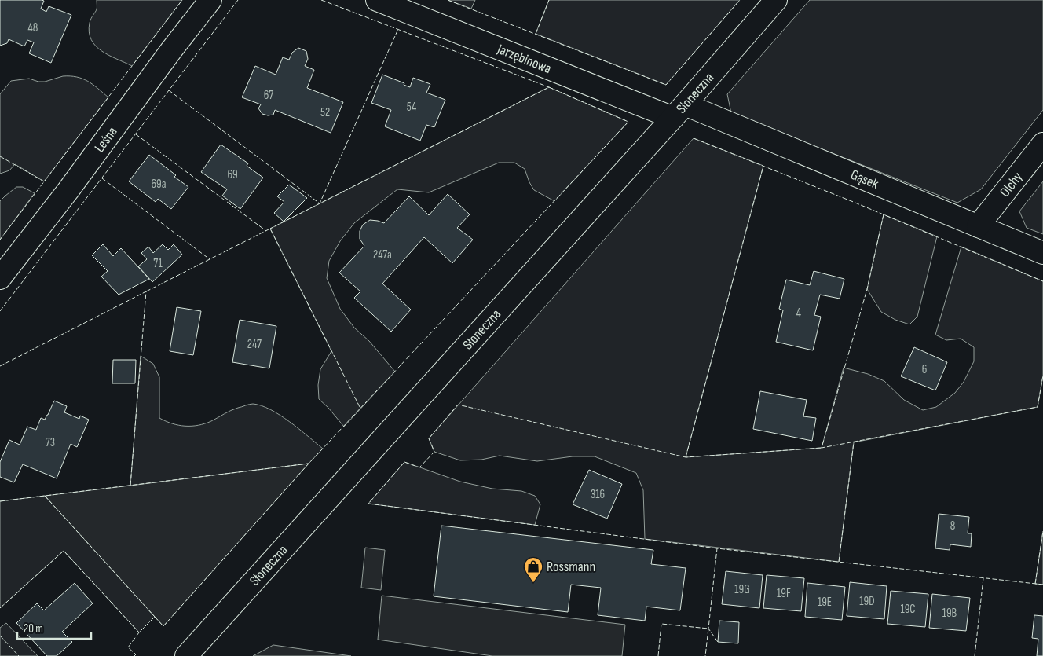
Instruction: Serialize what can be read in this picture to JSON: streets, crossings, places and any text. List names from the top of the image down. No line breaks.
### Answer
{"streets":{"street":["Jarzębinowa","Słoneczna","Leśna","Gąsek","Olchy"]},"crossings":[["Jarzębinowa","Słoneczna"],["Jarzębinowa","Gąsek"],["Słoneczna","Gąsek"],["Gąsek","Olchy"]],"places":{"shop":["Rossmann"]},"house_numbers":["48","67","54","52","69","69a","247a","71","4","247","6","73","316","8","19G","19F","19D","19E","19C","19B"],"scale_bar":"20 m"}
